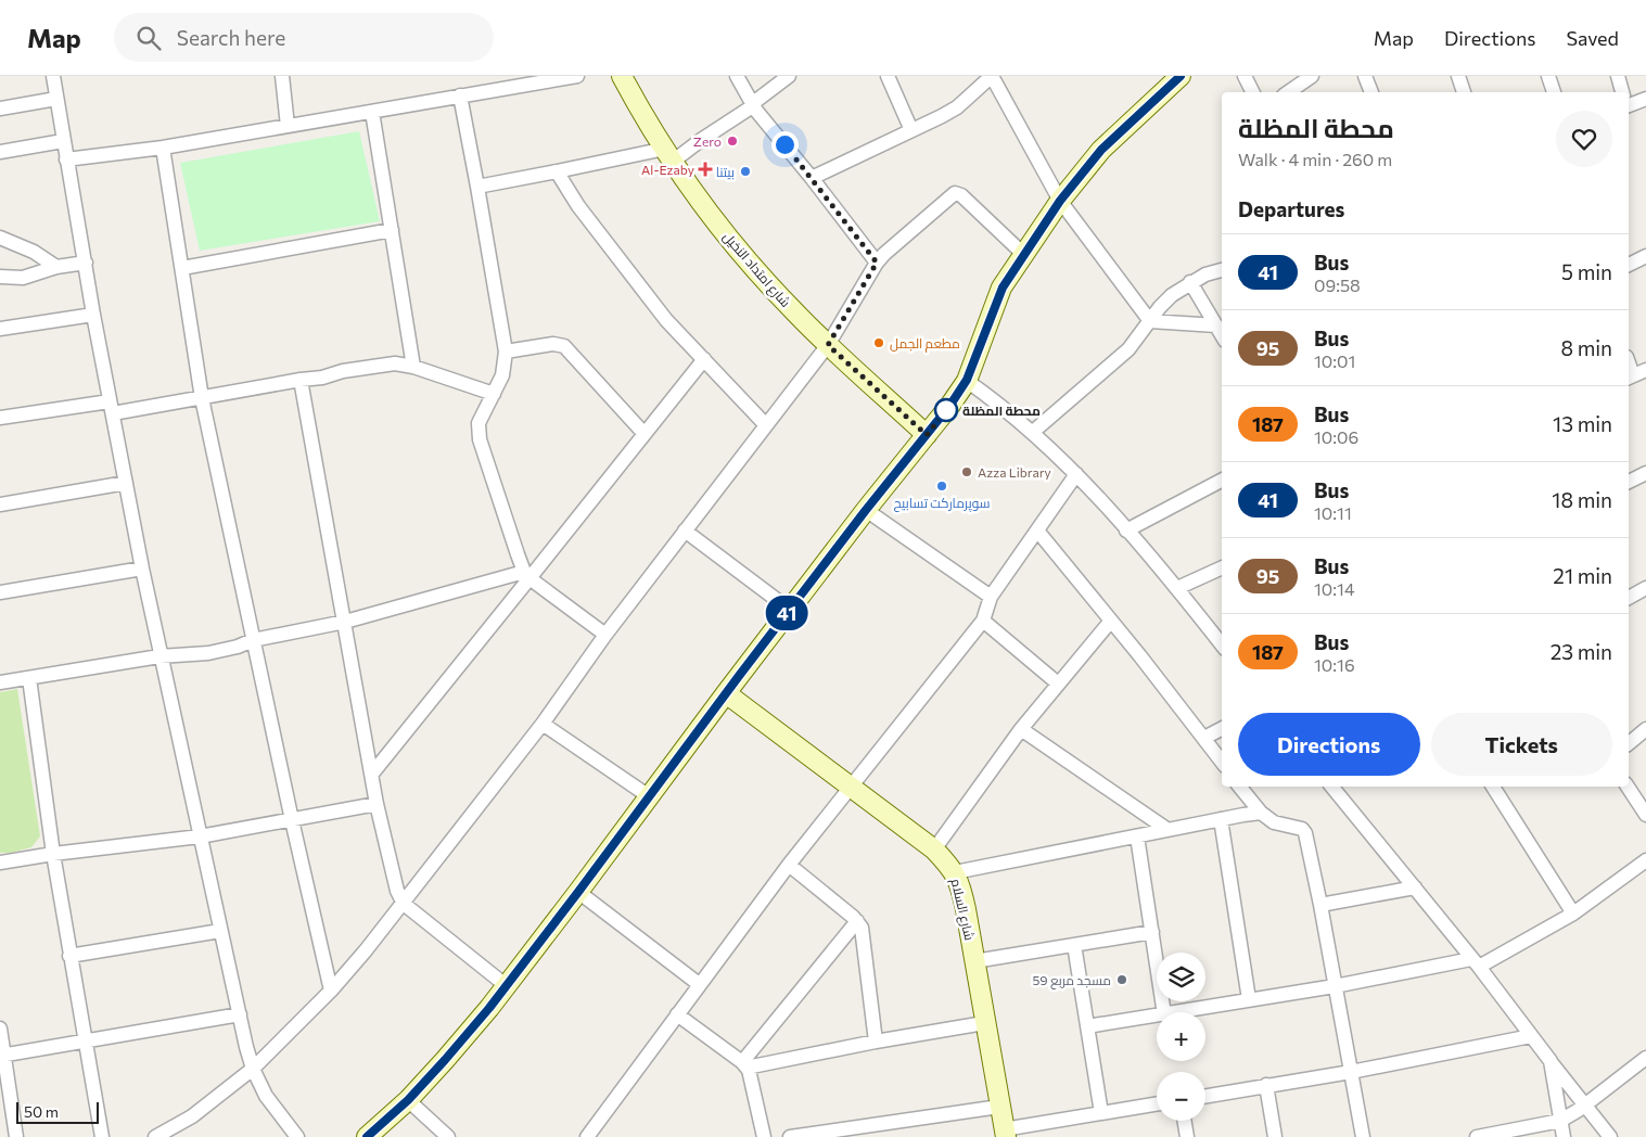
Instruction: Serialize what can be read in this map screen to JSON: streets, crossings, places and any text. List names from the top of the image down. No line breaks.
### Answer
{"streets":{"street":["شارع امتداد النخيل","شارع السلام"]},"places":{"other":["Zero","بيتنا","مطعم الجمل","محطة المظلة","Azza Library","سوپرمارکت تسابيح","مسجد مربع 59"],"health":["Al-Ezaby"]},"lines":["bus line 41"],"scale_bar":"50 m","page":{"header":"Map","search":"Search here","nav":["Map","Directions","Saved"],"on_map":"41","heading":[["محطة المظلة","Walk · 4 min · 260 m"],"Departures"],"list":[{"mark":"41","name":"Bus","note":"09:58","value":"5 min"},{"mark":"95","name":"Bus","note":"10:01","value":"8 min"},{"mark":"187","name":"Bus","note":"10:06","value":"13 min"},{"mark":"41","name":"Bus","note":"10:11","value":"18 min"},{"mark":"95","name":"Bus","note":"10:14","value":"21 min"},{"mark":"187","name":"Bus","note":"10:16","value":"23 min"}],"buttons":["Directions","Tickets"],"map_buttons":["+","−"],"scale":"50 m"}}
